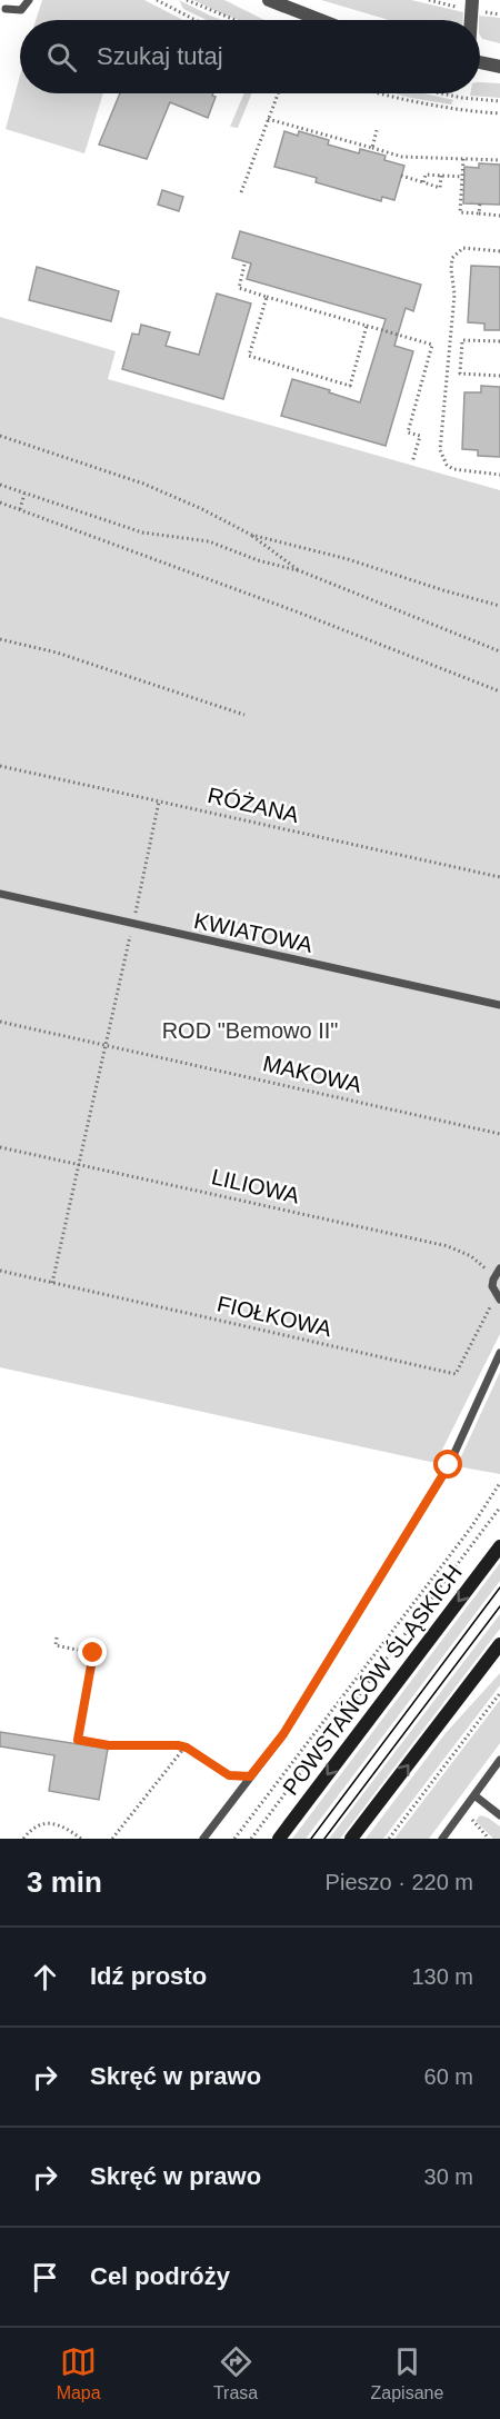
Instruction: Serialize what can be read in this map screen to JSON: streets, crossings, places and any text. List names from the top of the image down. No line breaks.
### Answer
{"streets":{"main road":["POWSTAŃCÓW ŚLĄSKICH"],"lane":["KWIATOWA"],"path":["RÓŻANA","MAKOWA","LILIOWA","FIOŁKOWA"]},"parks":["ROD \"Bemowo II\""],"page":{"search":"Szukaj tutaj","heading":["3 min","Pieszo · 220 m"],"list":[["Idź prosto","130 m"],["Skręć w prawo","60 m"],["Skręć w prawo","30 m"],"Cel podróży"],"nav":["Mapa","Trasa","Zapisane"]}}
